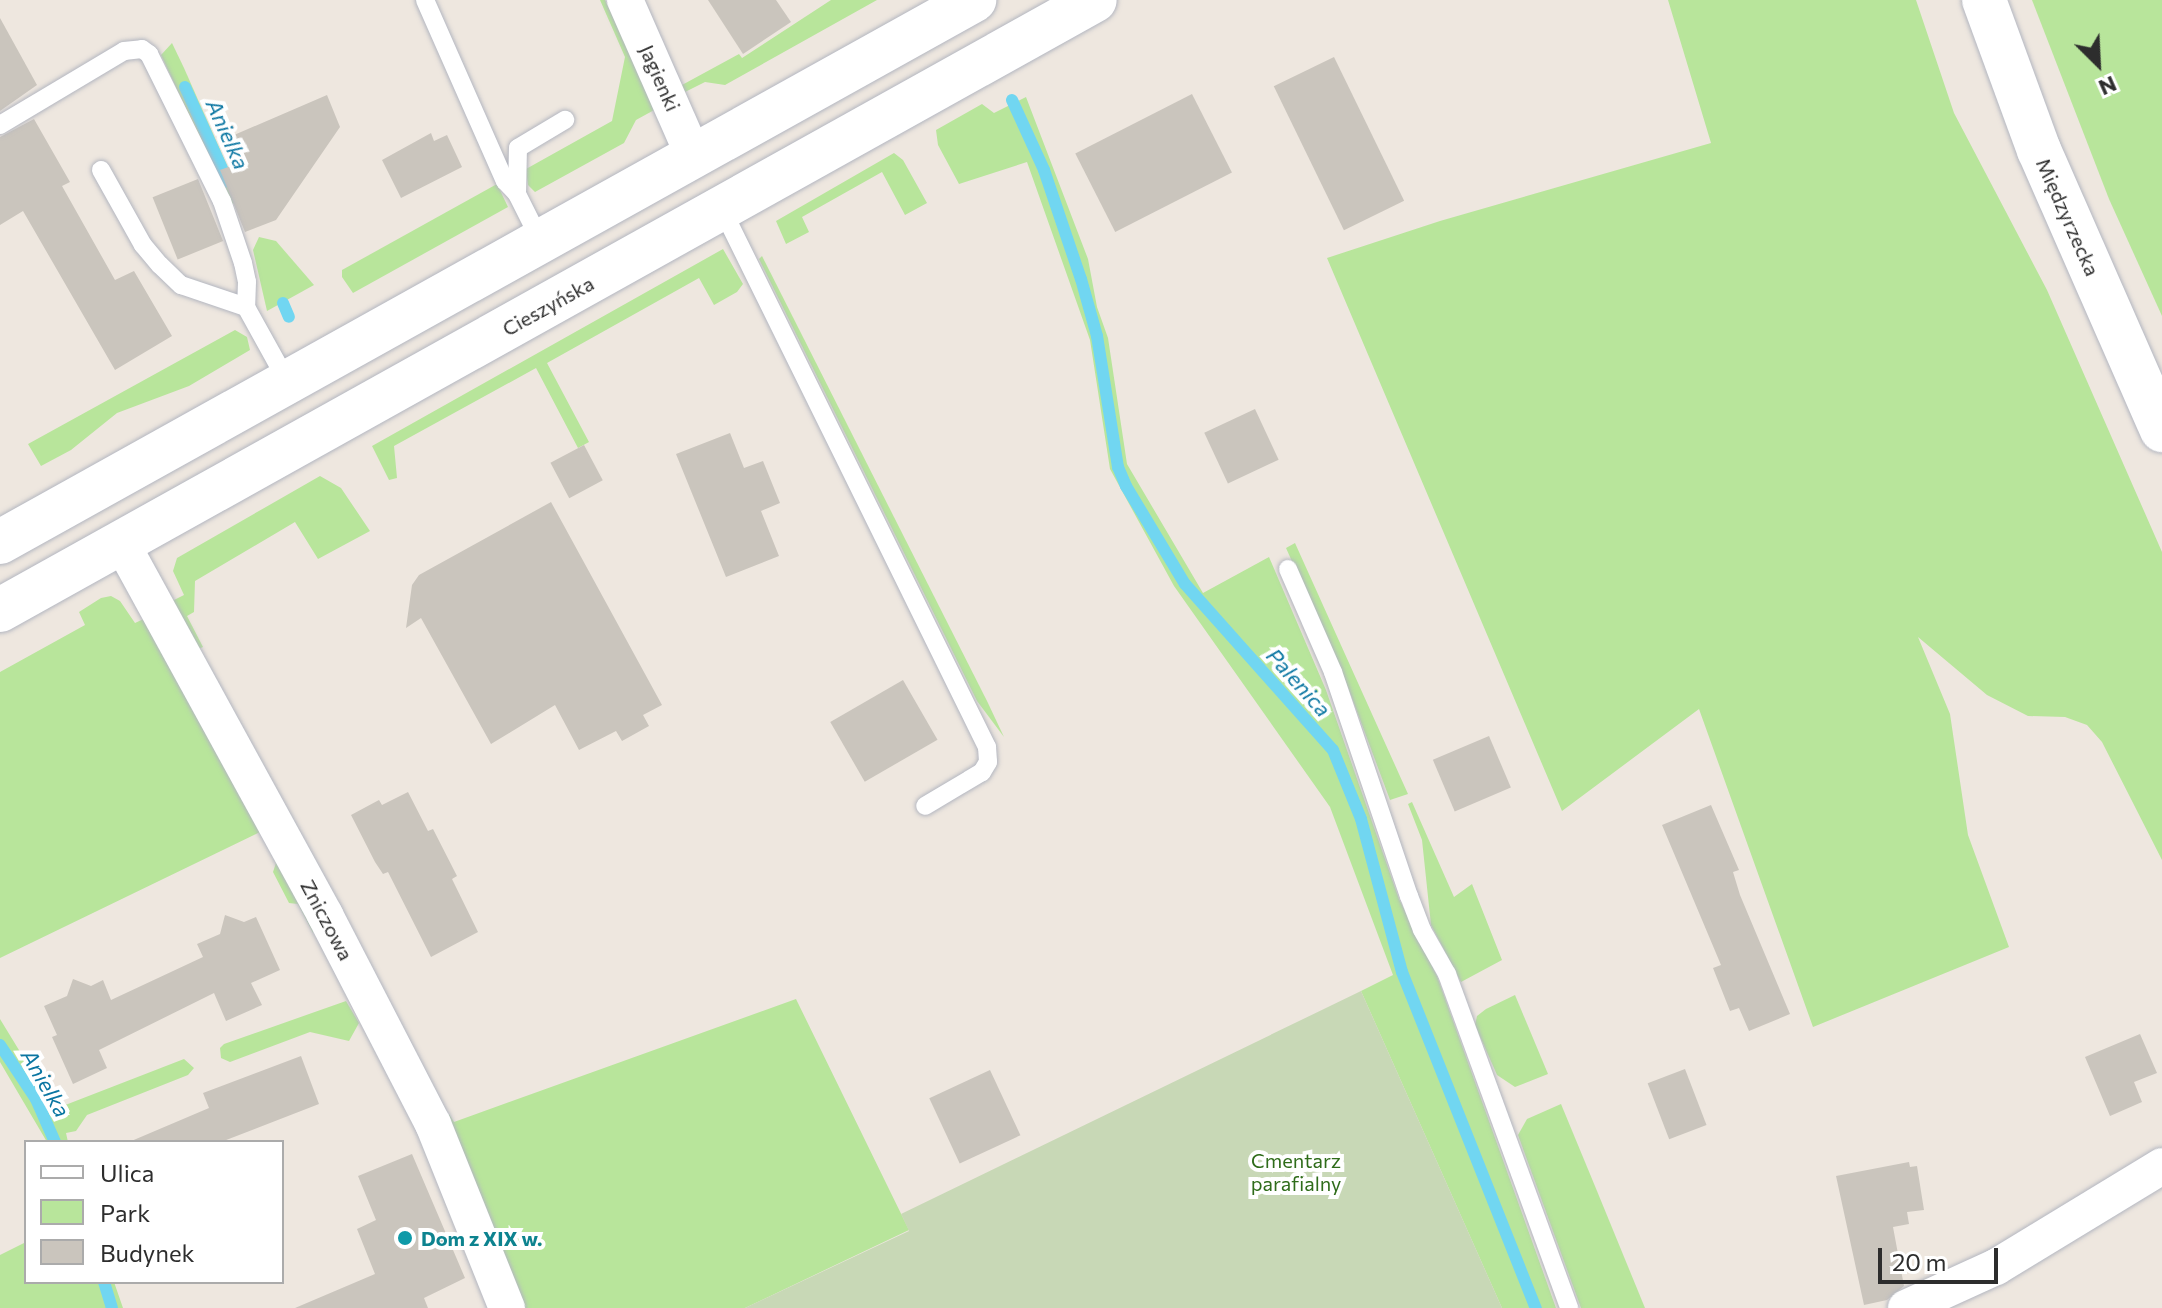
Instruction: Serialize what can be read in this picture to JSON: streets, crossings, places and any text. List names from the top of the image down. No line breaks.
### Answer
{"streets":{"main road":["Międzyrzecka","Cieszyńska"],"street":["Jagienki","Zniczowa"]},"crossings":[["Cieszyńska","Zniczowa"]],"water":["Anielka","Palenica"],"parks":["Cmentarz parafialny"],"places":["Dom z XIX w."],"legend":["Ulica","Park","Budynek"],"scale_bar":"20 m","north":"bottom right"}
